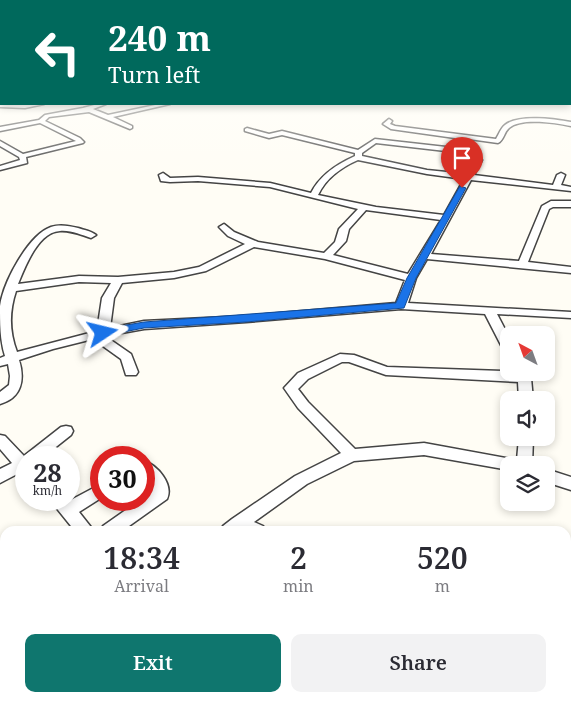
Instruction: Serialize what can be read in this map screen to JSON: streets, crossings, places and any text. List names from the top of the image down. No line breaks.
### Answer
{"north":"top left","page":{"turn":["240 m","Turn left"],"speed":"28 km/h","limit":"30","eta":["18:34","Arrival","2","min","520","m"],"buttons":["Exit","Share"]}}
